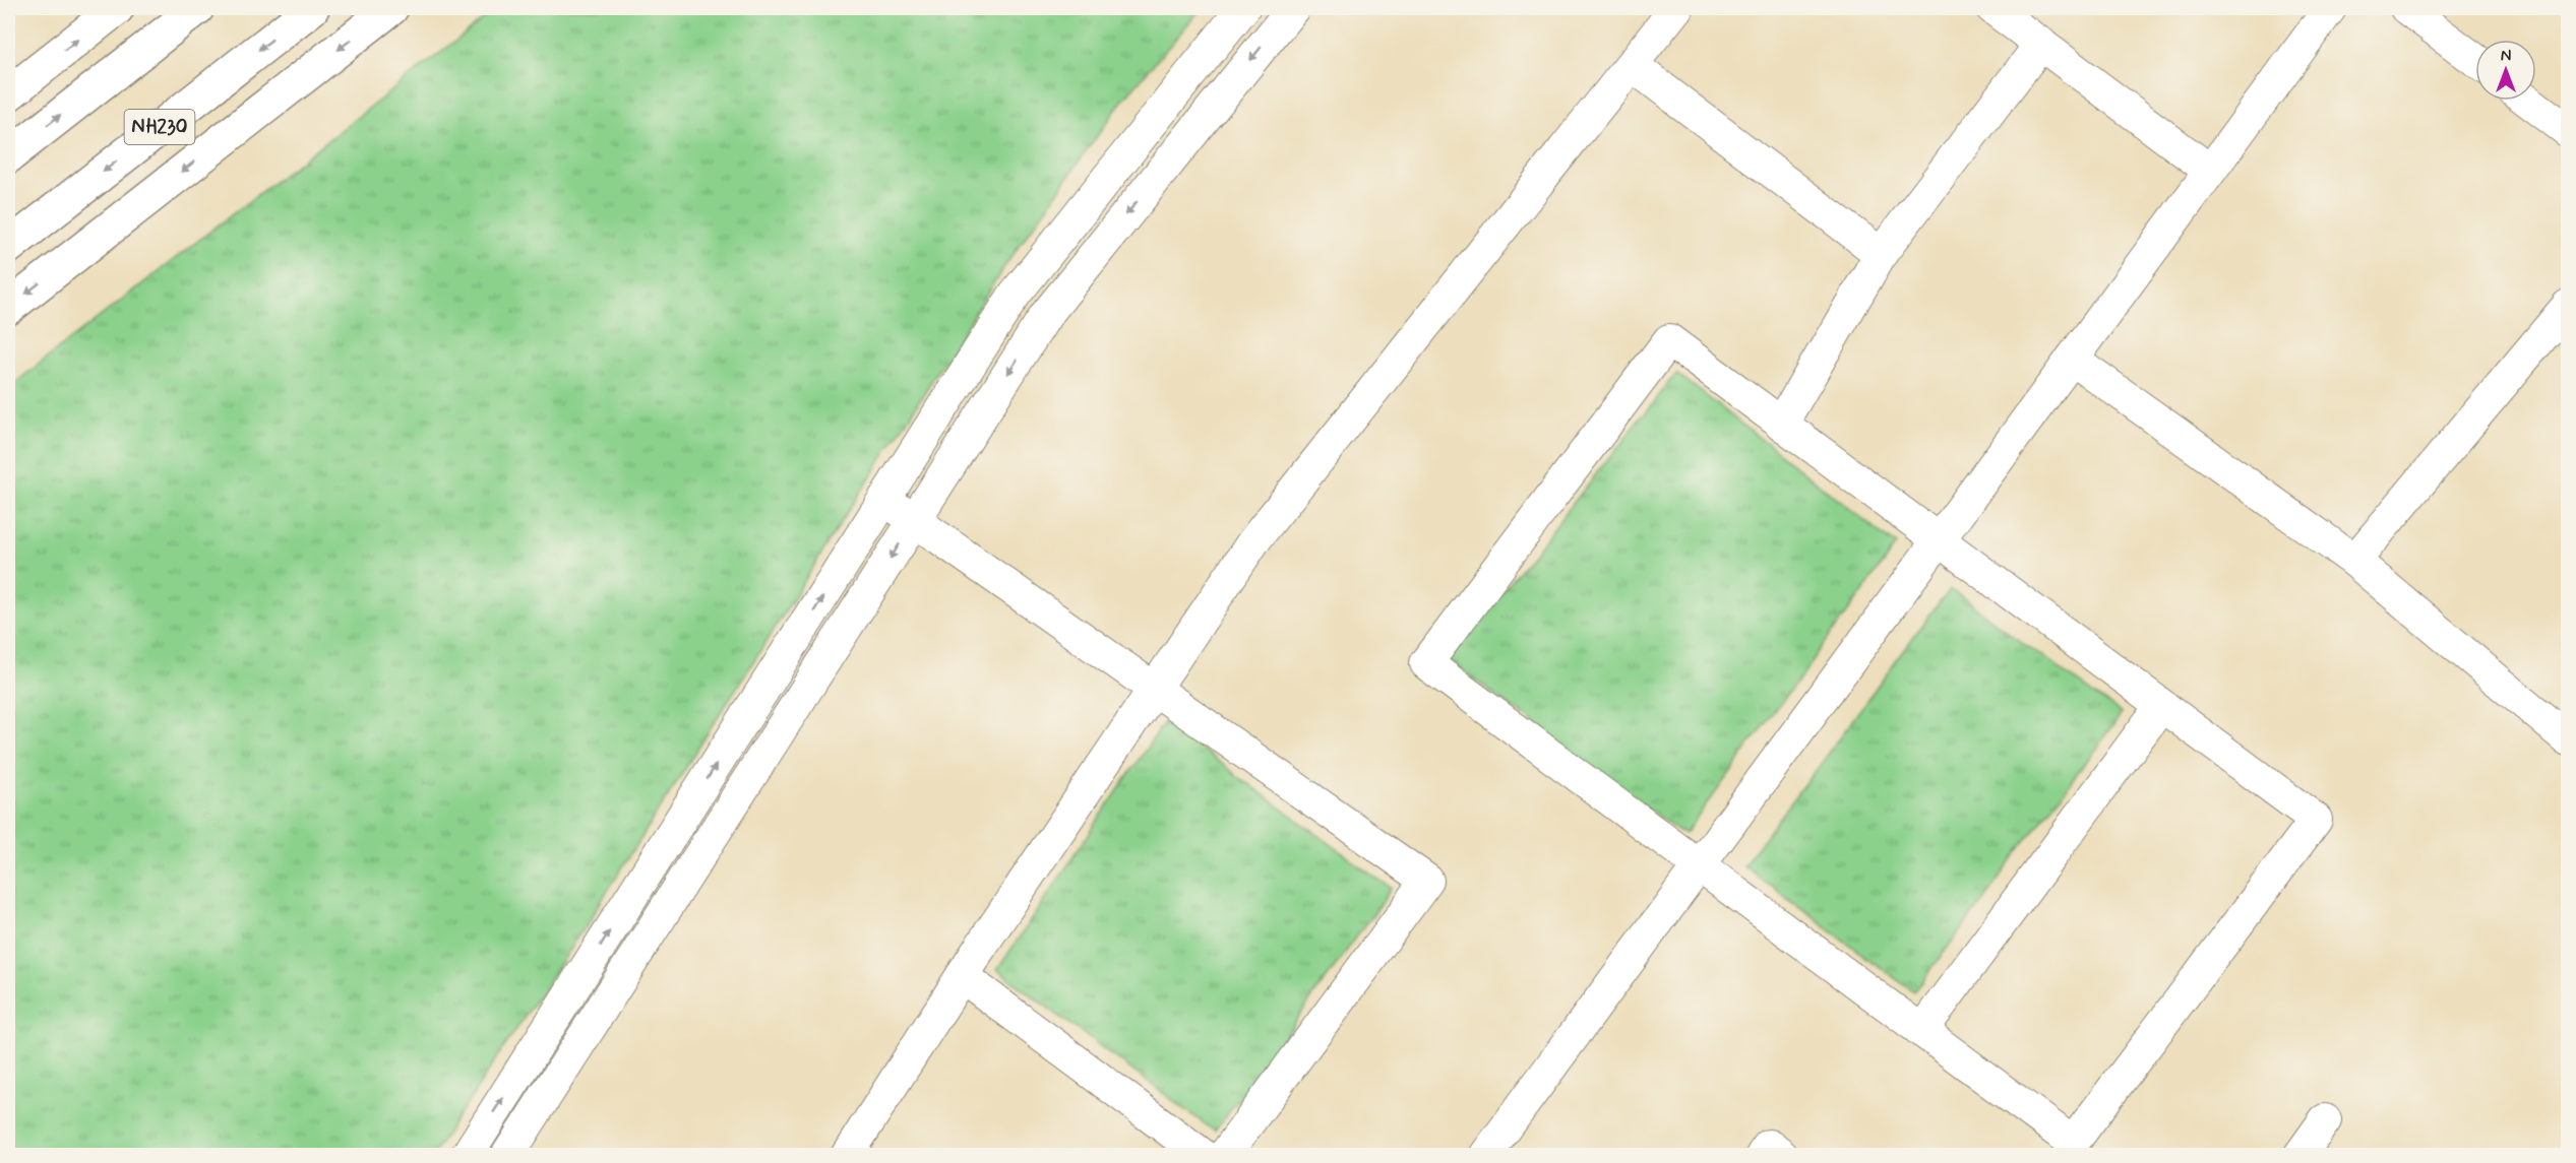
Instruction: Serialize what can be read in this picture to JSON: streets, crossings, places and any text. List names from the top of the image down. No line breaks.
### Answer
{"streets":{"main road":["NH230"]},"north":"top"}
